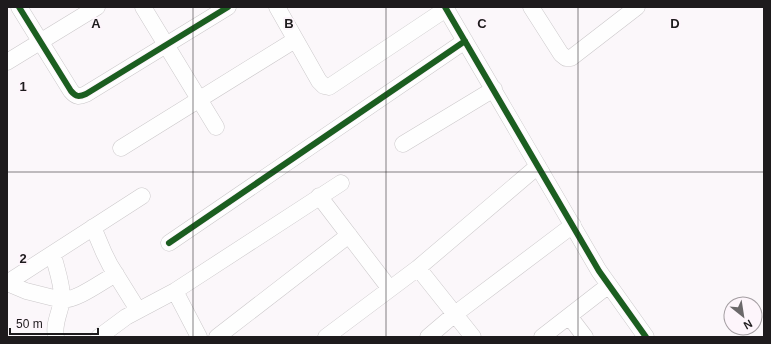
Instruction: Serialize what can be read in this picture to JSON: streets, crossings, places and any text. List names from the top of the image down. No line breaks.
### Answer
{"scale_bar":"50 m","north":"bottom right","grid":{"columns":["A","B","C","D"],"rows":["1","2"]}}
